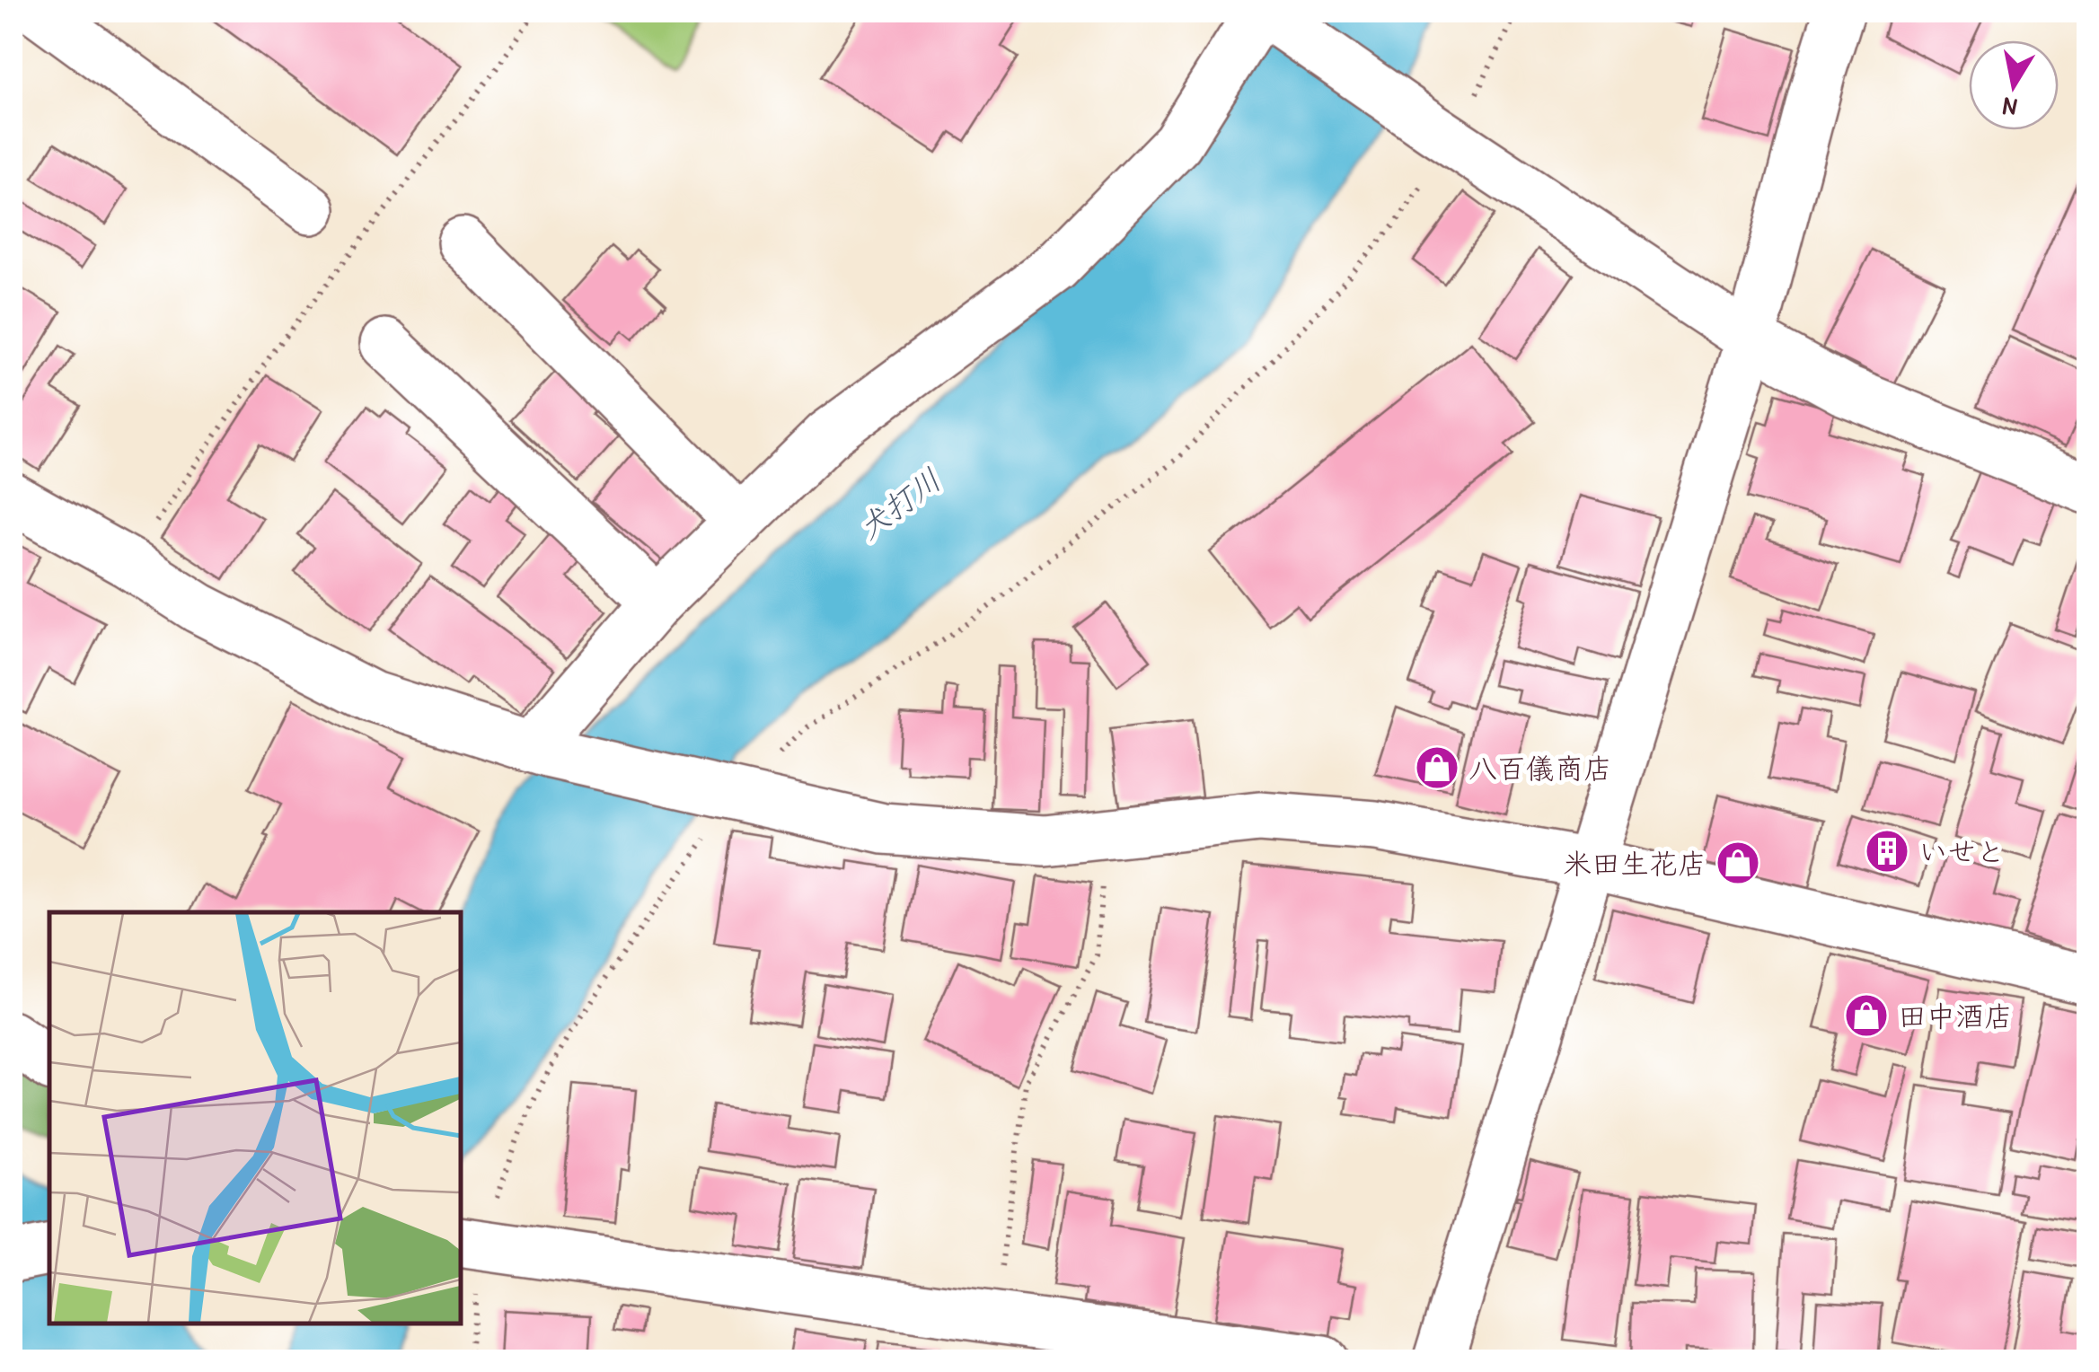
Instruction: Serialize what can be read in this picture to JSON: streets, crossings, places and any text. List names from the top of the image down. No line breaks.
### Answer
{"water":["犬打川"],"places":{"shop":["八百儀商店","米田生花店","田中酒店"],"building":["いせと"]},"north":"bottom"}
